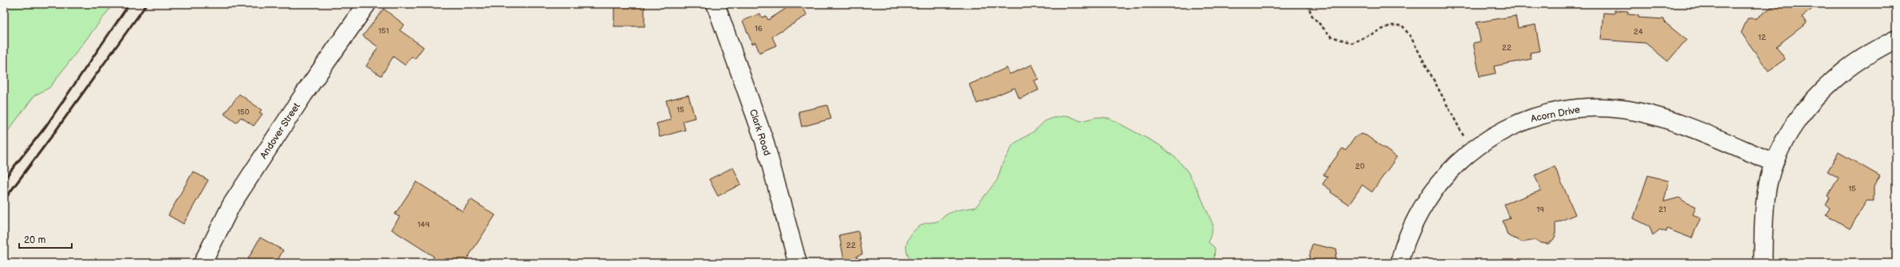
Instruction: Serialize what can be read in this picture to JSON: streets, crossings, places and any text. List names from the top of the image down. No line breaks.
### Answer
{"streets":{"street":["Acorn Drive","Andover Street","Clark Road"]},"house_numbers":["16","151","24","12","22","15","150","20","15","19","21","149","22"],"scale_bar":"20 m"}
